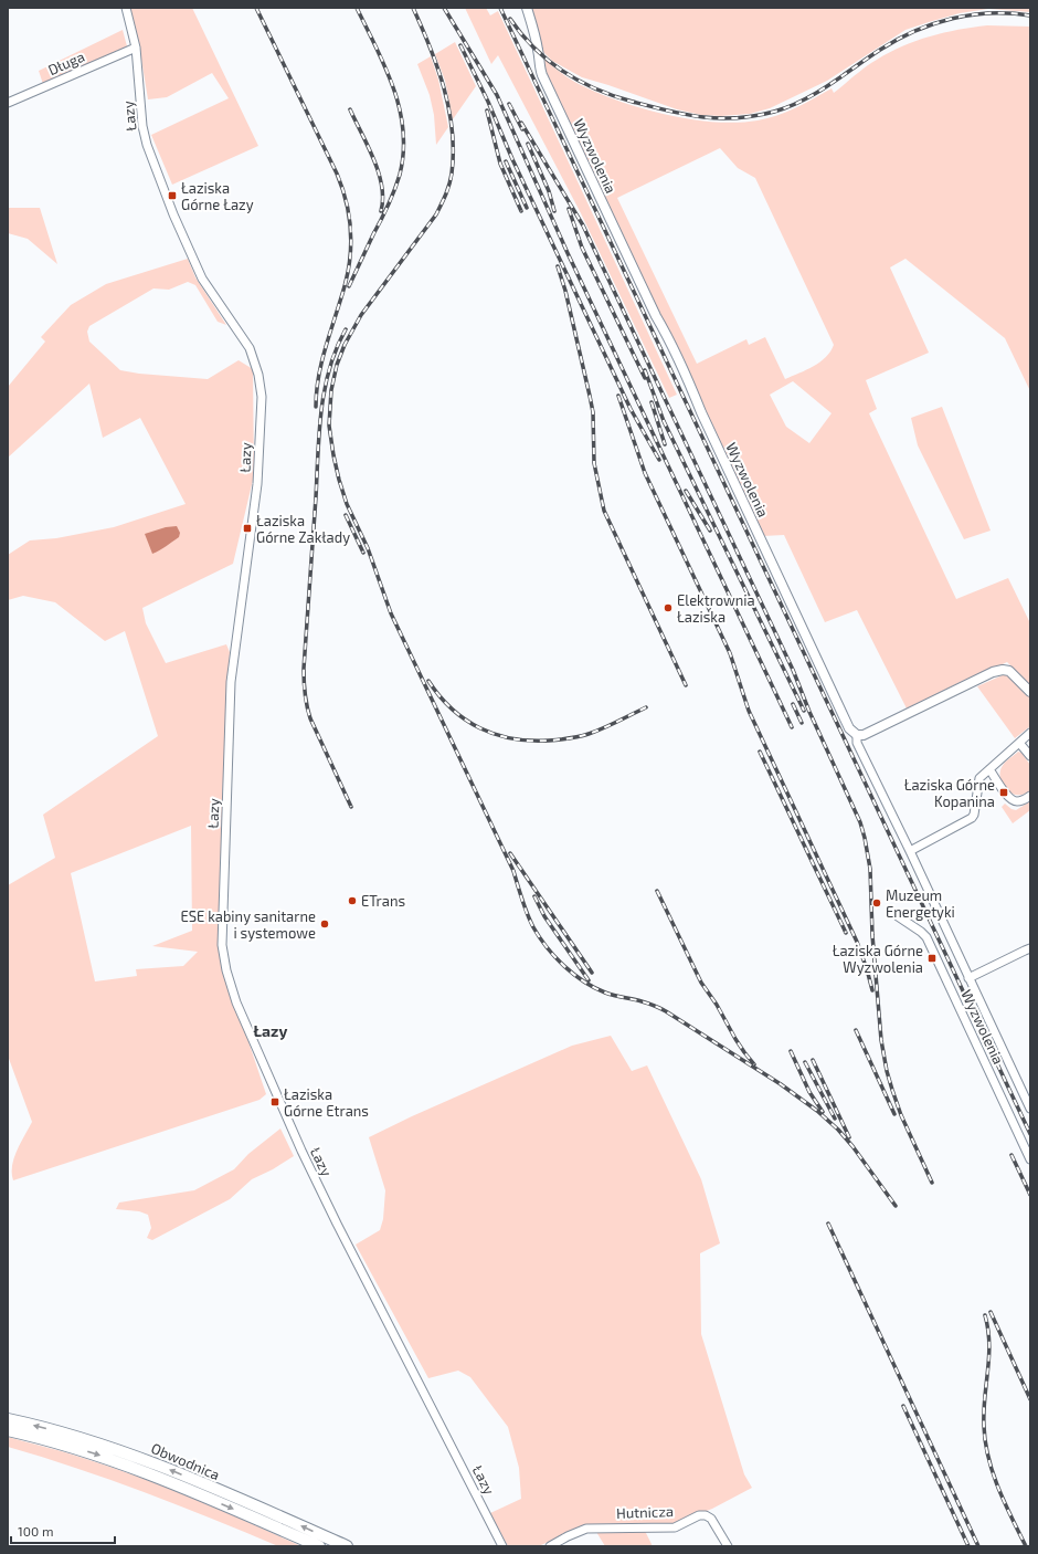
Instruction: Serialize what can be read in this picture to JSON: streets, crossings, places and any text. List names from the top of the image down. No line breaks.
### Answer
{"streets":{"main road":["Obwodnica"],"street":["Długa","Łazy","Wyzwolenia","Hutnicza"]},"crossings":[["Długa","Łazy"]],"districts":["Łazy"],"places":{"transit":["Łaziska Górne Łazy","Łaziska Górne Zakłady","Łaziska Górne Kopanina","Łaziska Górne Wyzwolenia","Łaziska Górne Etrans"],"other":["Elektrownia Łaziska","ETrans","Muzeum Energetyki","ESE kabiny sanitarne i systemowe"]},"scale_bar":"100 m"}
